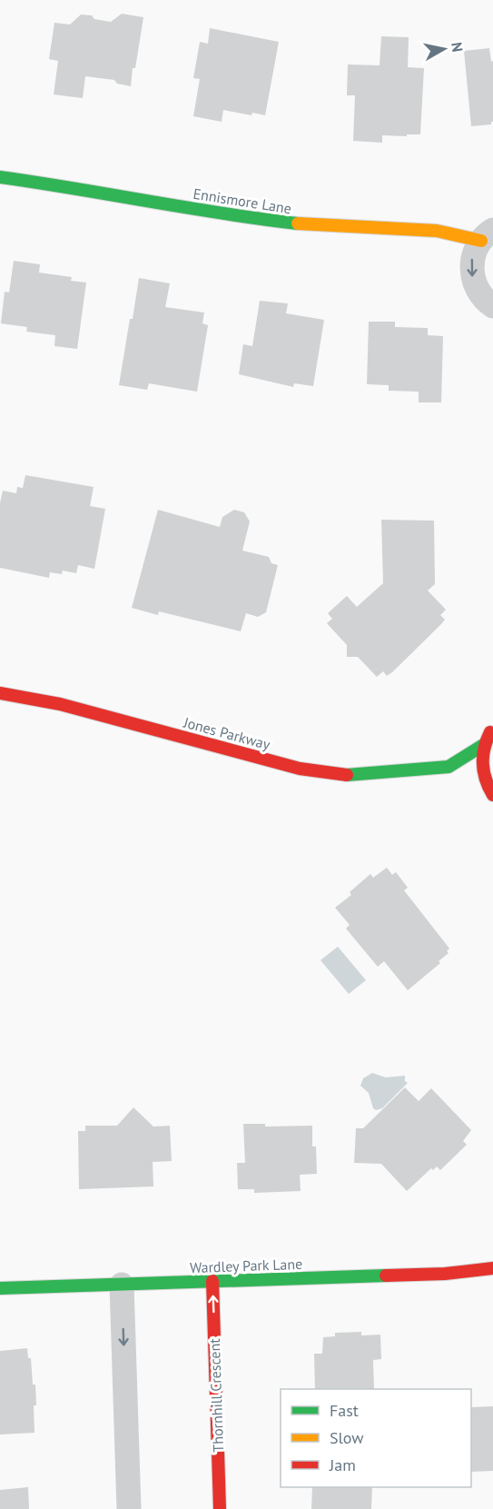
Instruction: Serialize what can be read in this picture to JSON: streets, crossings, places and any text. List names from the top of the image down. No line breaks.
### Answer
{"streets":{"street":["Ennismore Lane","Jones Parkway","Wardley Park Lane","Thornhill Crescent"]},"crossings":[["Wardley Park Lane","Thornhill Crescent"]],"legend":["Fast","Slow","Jam"],"north":"right"}
